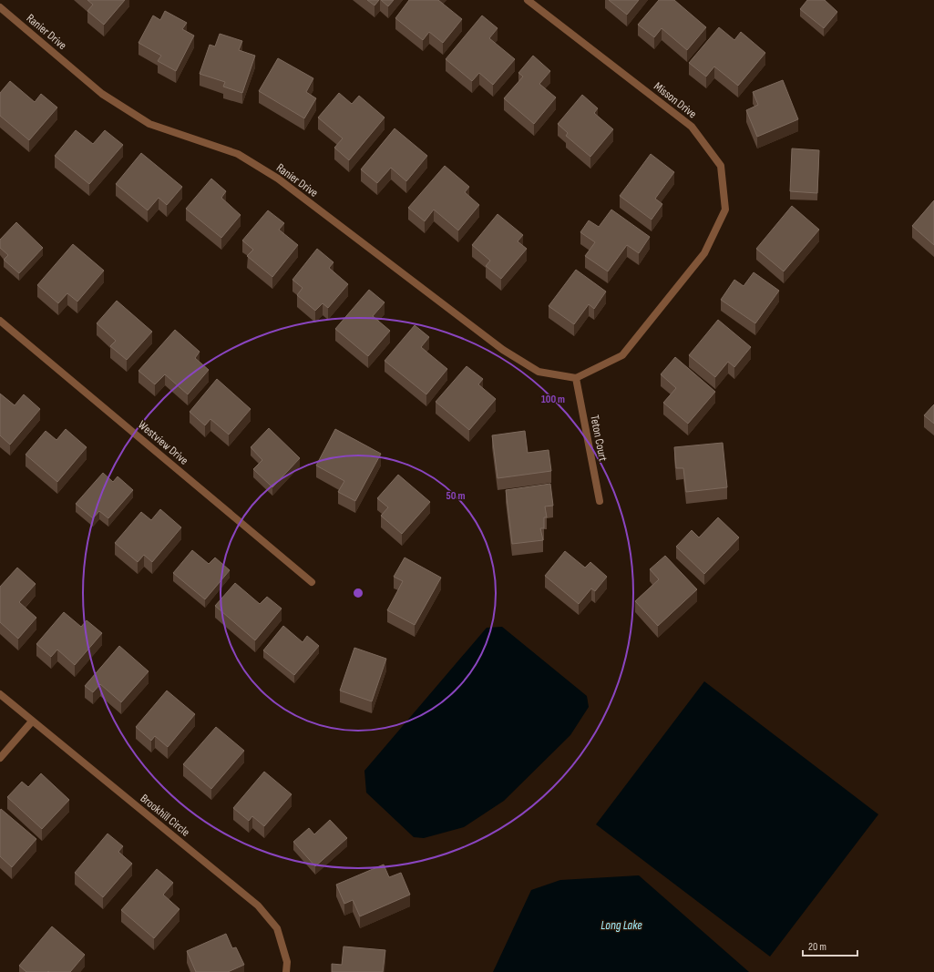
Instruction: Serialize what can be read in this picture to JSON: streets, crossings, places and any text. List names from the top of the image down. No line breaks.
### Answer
{"streets":{"street":["Ranier Drive","Misson Drive","Teton Court","Westview Drive","Brookhill Circle"]},"crossings":[["Ranier Drive","Misson Drive"],["Ranier Drive","Teton Court"],["Misson Drive","Teton Court"]],"water":["Long Lake"],"scale_bar":"20 m","rings":["100 m","50 m"]}
